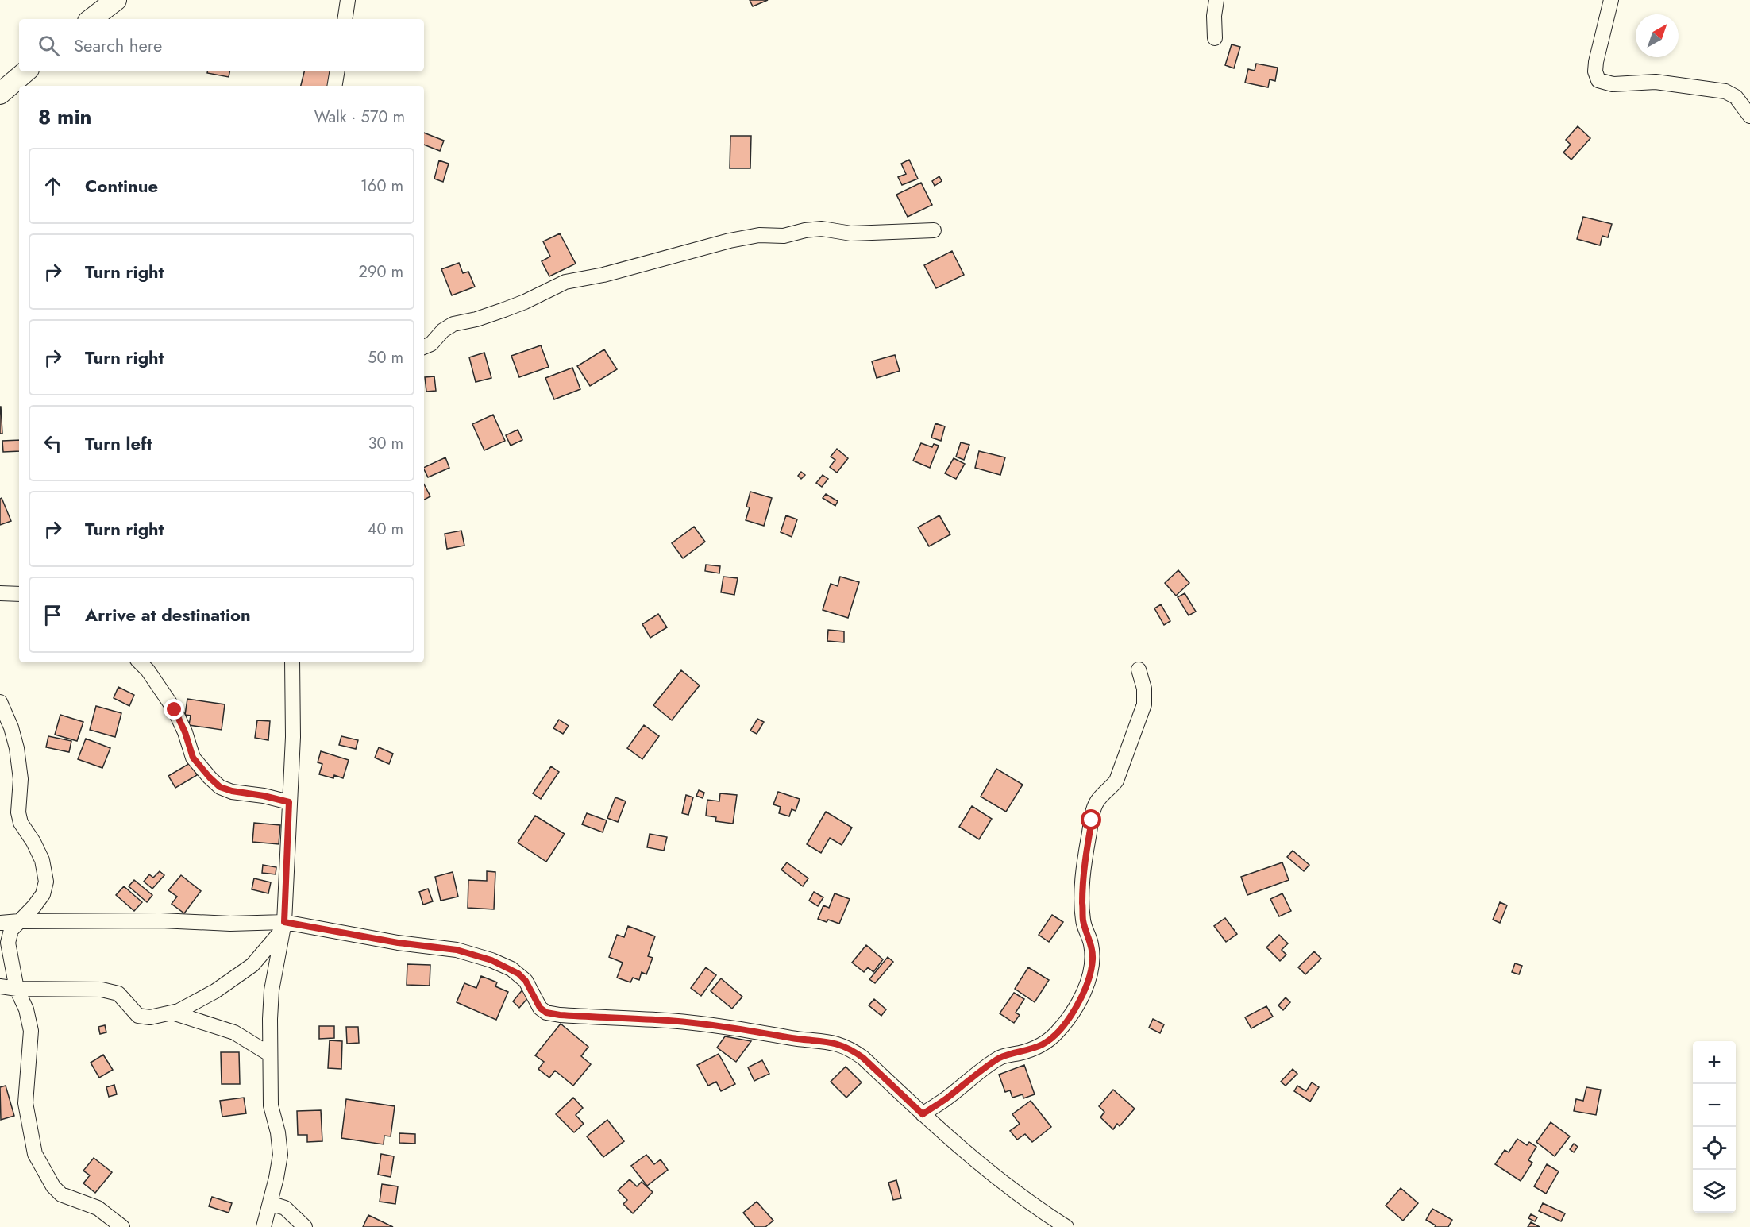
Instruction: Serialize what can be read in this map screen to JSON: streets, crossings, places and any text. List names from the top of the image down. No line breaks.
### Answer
{"north":"top right","page":{"search":"Search here","heading":["8 min","Walk · 570 m"],"list":[["Continue","160 m"],["Turn right","290 m"],["Turn right","50 m"],["Turn left","30 m"],["Turn right","40 m"],"Arrive at destination"],"map_buttons":["+","−"]}}
